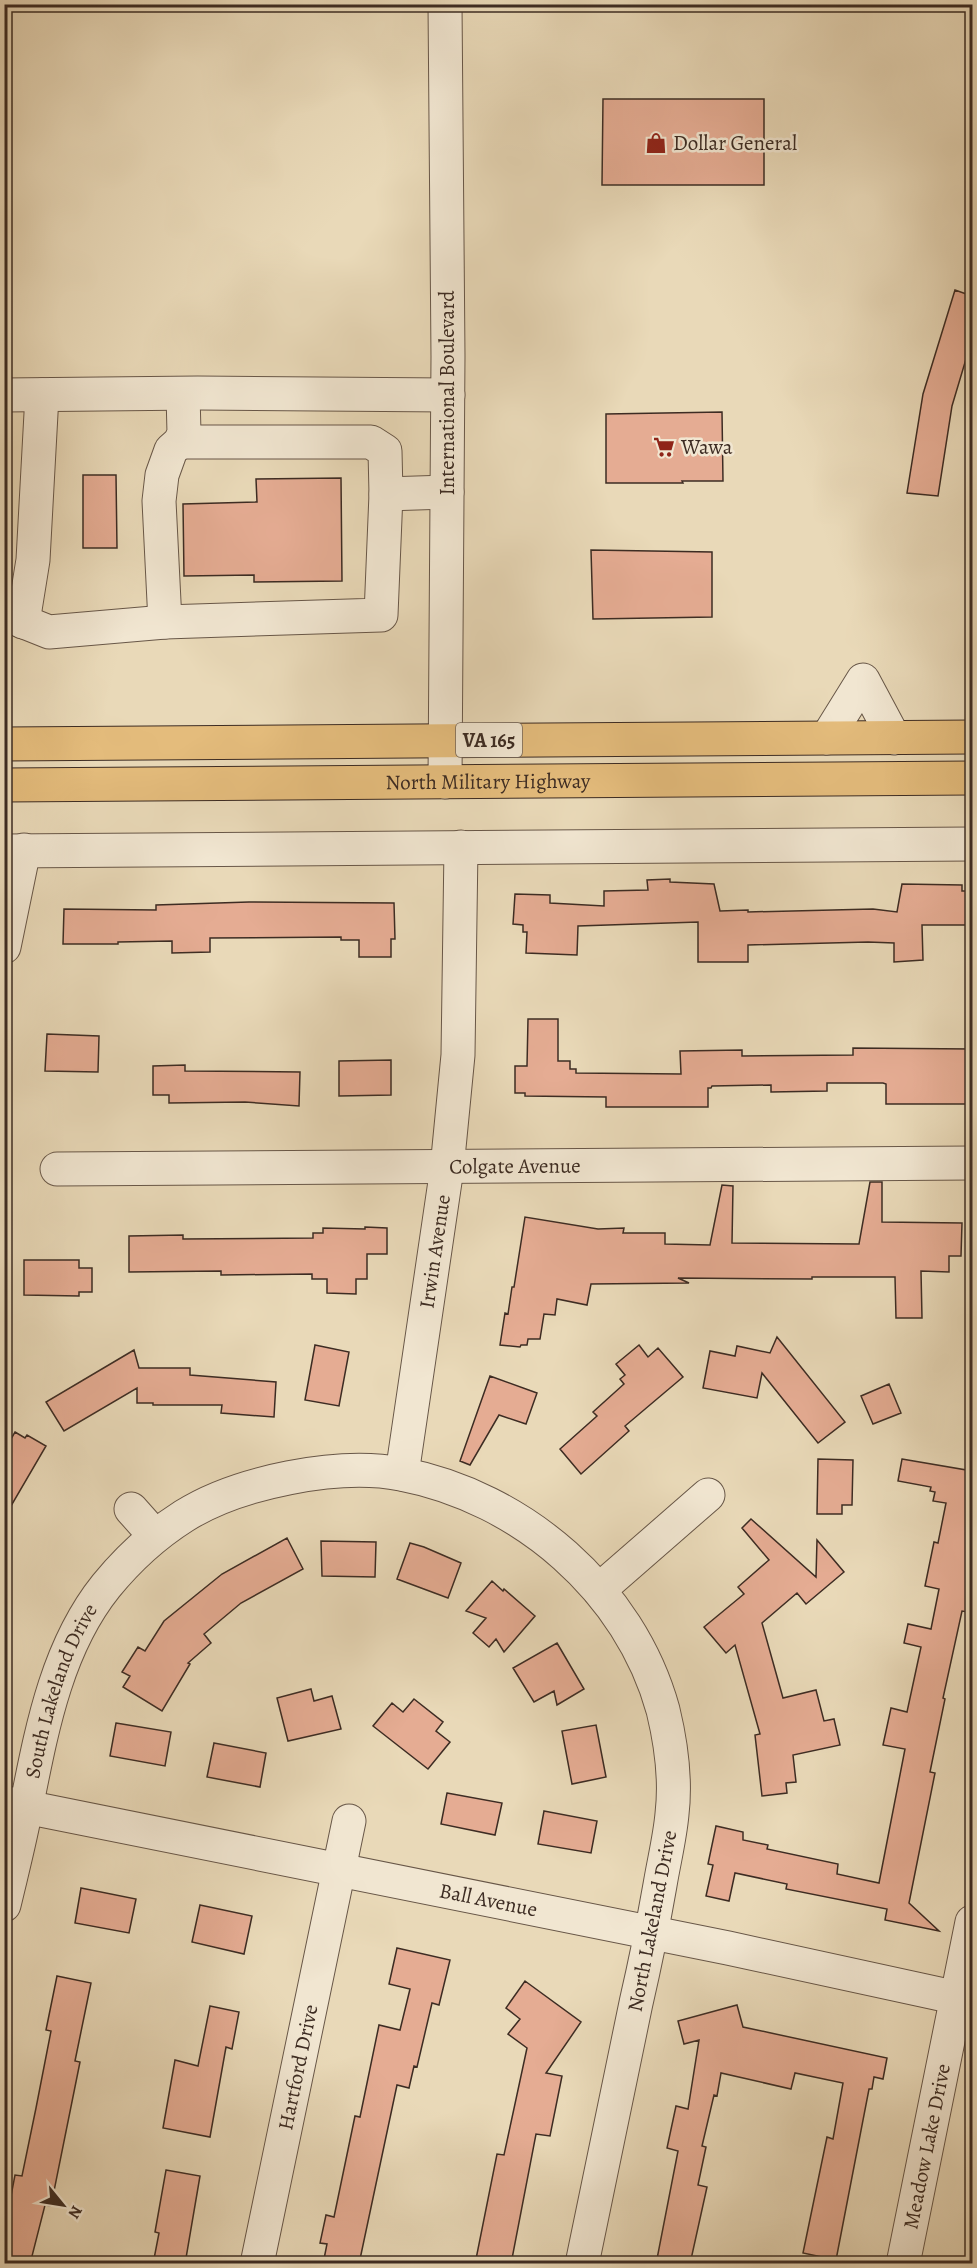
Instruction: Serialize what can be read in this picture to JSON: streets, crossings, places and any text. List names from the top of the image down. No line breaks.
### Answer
{"streets":{"main road":["VA 165","North Military Highway"],"street":["International Boulevard","Colgate Avenue","Irwin Avenue","South Lakeland Drive","Ball Avenue","North Lakeland Drive","Hartford Drive","Meadow Lake Drive"]},"crossings":[["International Boulevard","North Military Highway"],["Colgate Avenue","Irwin Avenue"],["Irwin Avenue","South Lakeland Drive"],["Irwin Avenue","North Lakeland Drive"],["South Lakeland Drive","Ball Avenue"],["South Lakeland Drive","North Lakeland Drive"],["Ball Avenue","North Lakeland Drive"],["Ball Avenue","Hartford Drive"],["Ball Avenue","Meadow Lake Drive"]],"places":{"shop":["Dollar General"],"supermarket":["Wawa"]},"north":"bottom right"}
